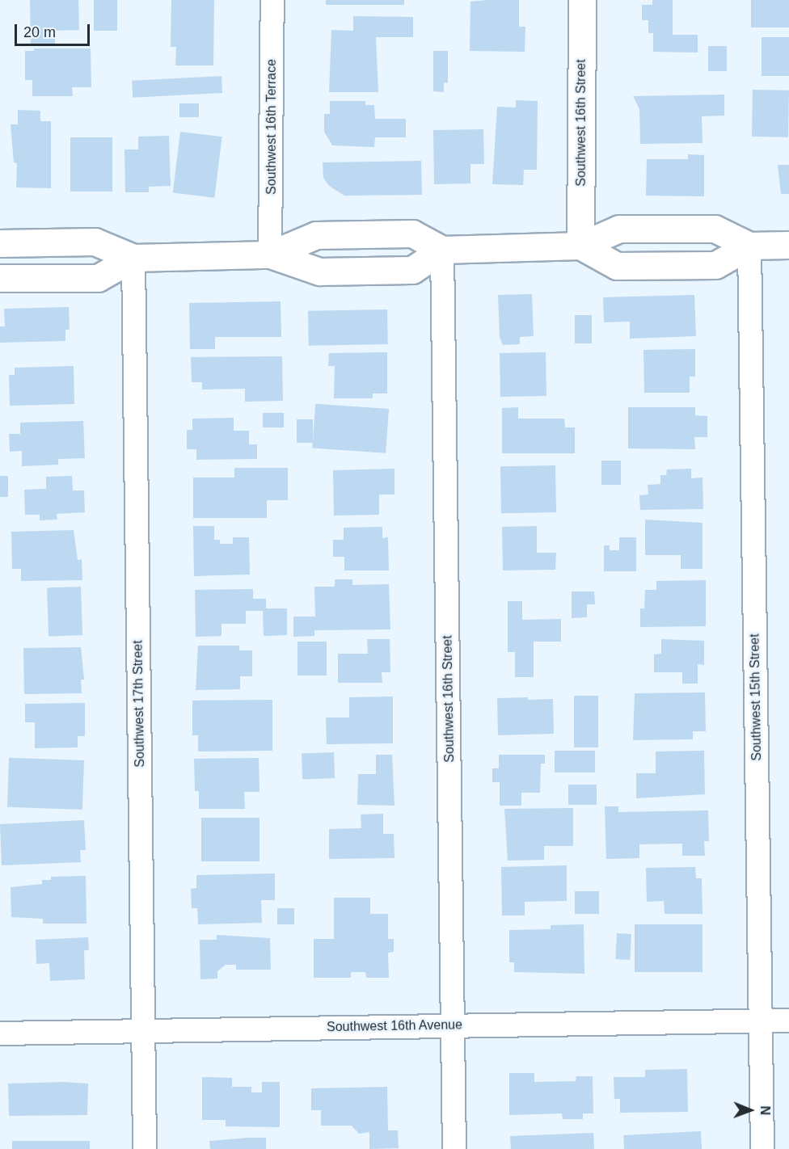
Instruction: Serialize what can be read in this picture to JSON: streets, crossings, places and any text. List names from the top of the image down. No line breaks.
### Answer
{"streets":{"main road":["Southwest 16th Street"],"street":["Southwest 16th Terrace","Southwest 15th Street","Southwest 17th Street","Southwest 16th Avenue"]},"crossings":[["Southwest 16th Street","Southwest 16th Avenue"],["Southwest 15th Street","Southwest 16th Avenue"],["Southwest 17th Street","Southwest 16th Avenue"]],"scale_bar":"20 m","north":"right"}
